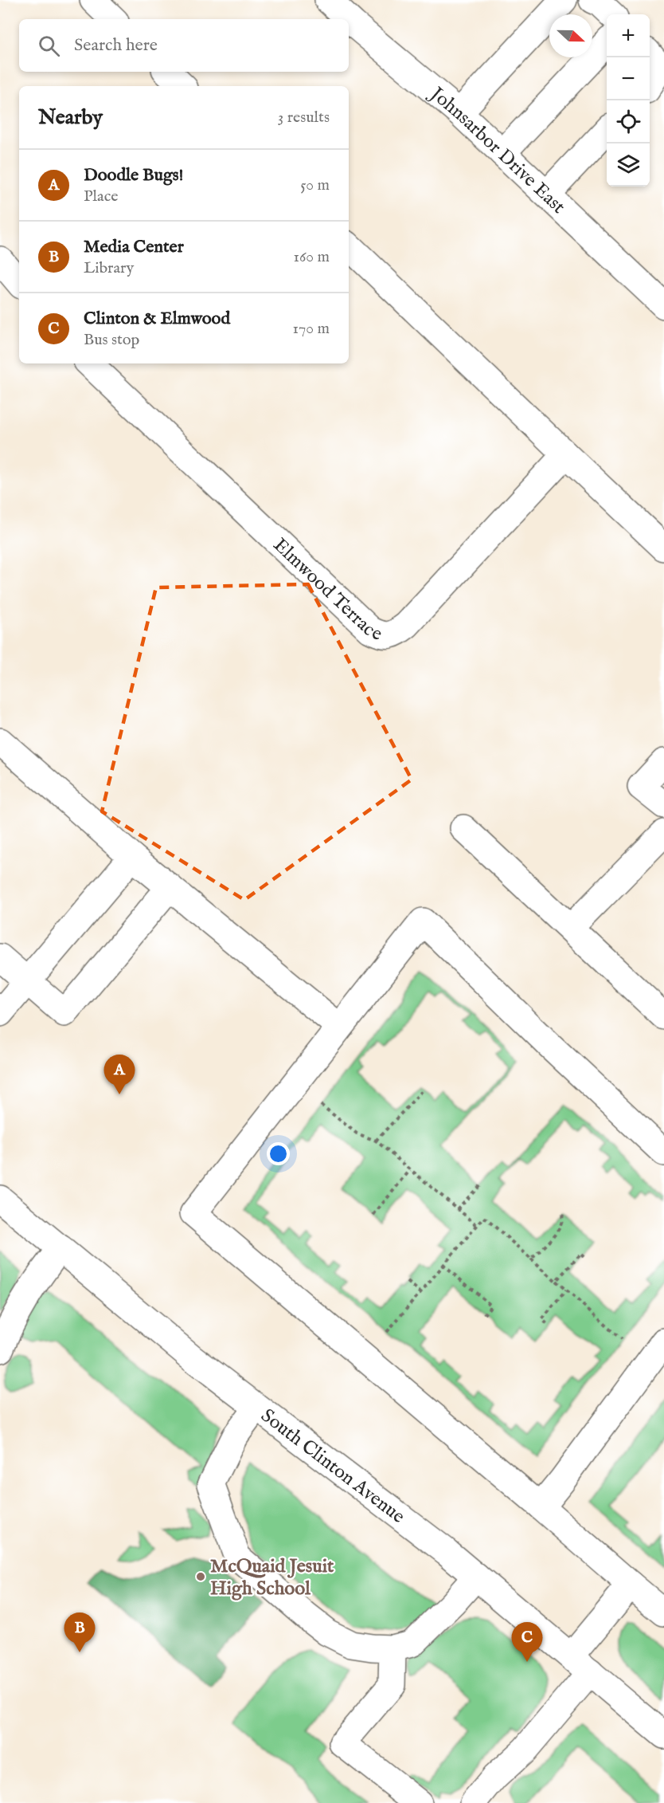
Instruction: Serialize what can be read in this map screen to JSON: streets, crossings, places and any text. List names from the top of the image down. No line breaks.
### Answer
{"streets":{"street":["Johnsarbor Drive East","Elmwood Terrace","South Clinton Avenue"]},"places":["McQuaid Jesuit High School"],"north":"right","page":{"map_buttons":["+","−"],"search":"Search here","heading":["Nearby","3 results"],"list":[{"mark":"A","name":"Doodle Bugs!","note":"Place","value":"50 m"},{"mark":"B","name":"Media Center","note":"Library","value":"160 m"},{"mark":"C","name":"Clinton & Elmwood","note":"Bus stop","value":"170 m"}],"pins":["A","B","C"]}}
